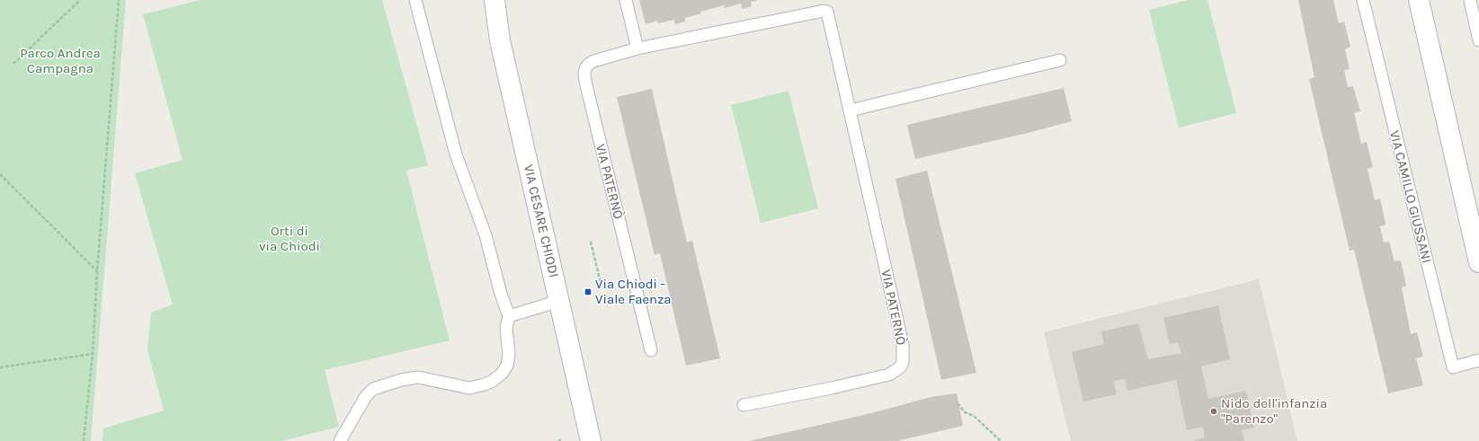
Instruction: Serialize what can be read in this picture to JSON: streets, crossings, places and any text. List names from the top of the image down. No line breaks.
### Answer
{"streets":{"street":["VIA CESARE CHIODI"],"lane":["VIA PATERNÒ","VIA CAMILLO GIUSSANI"]},"parks":["Parco Andrea Campagna","Orti di via Chiodi"],"places":{"transit":["Via Chiodi - Viale Faenza"],"other":["Nido dell'infanzia \"Parenzo\""]}}
